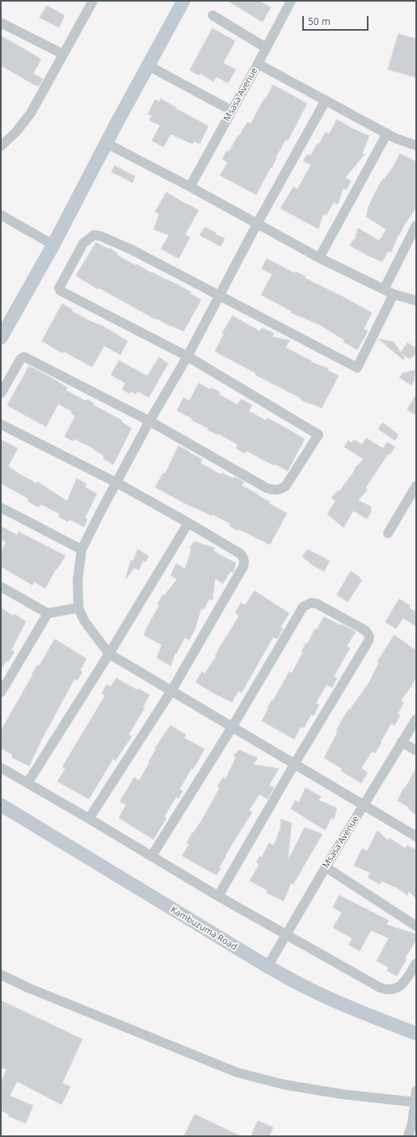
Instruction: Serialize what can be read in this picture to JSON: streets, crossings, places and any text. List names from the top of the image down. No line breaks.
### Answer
{"streets":{"main road":["Kambuzuma Road"],"street":["Msasa Avenue"]},"crossings":[["Msasa Avenue","Kambuzuma Road"]],"scale_bar":"50 m"}
